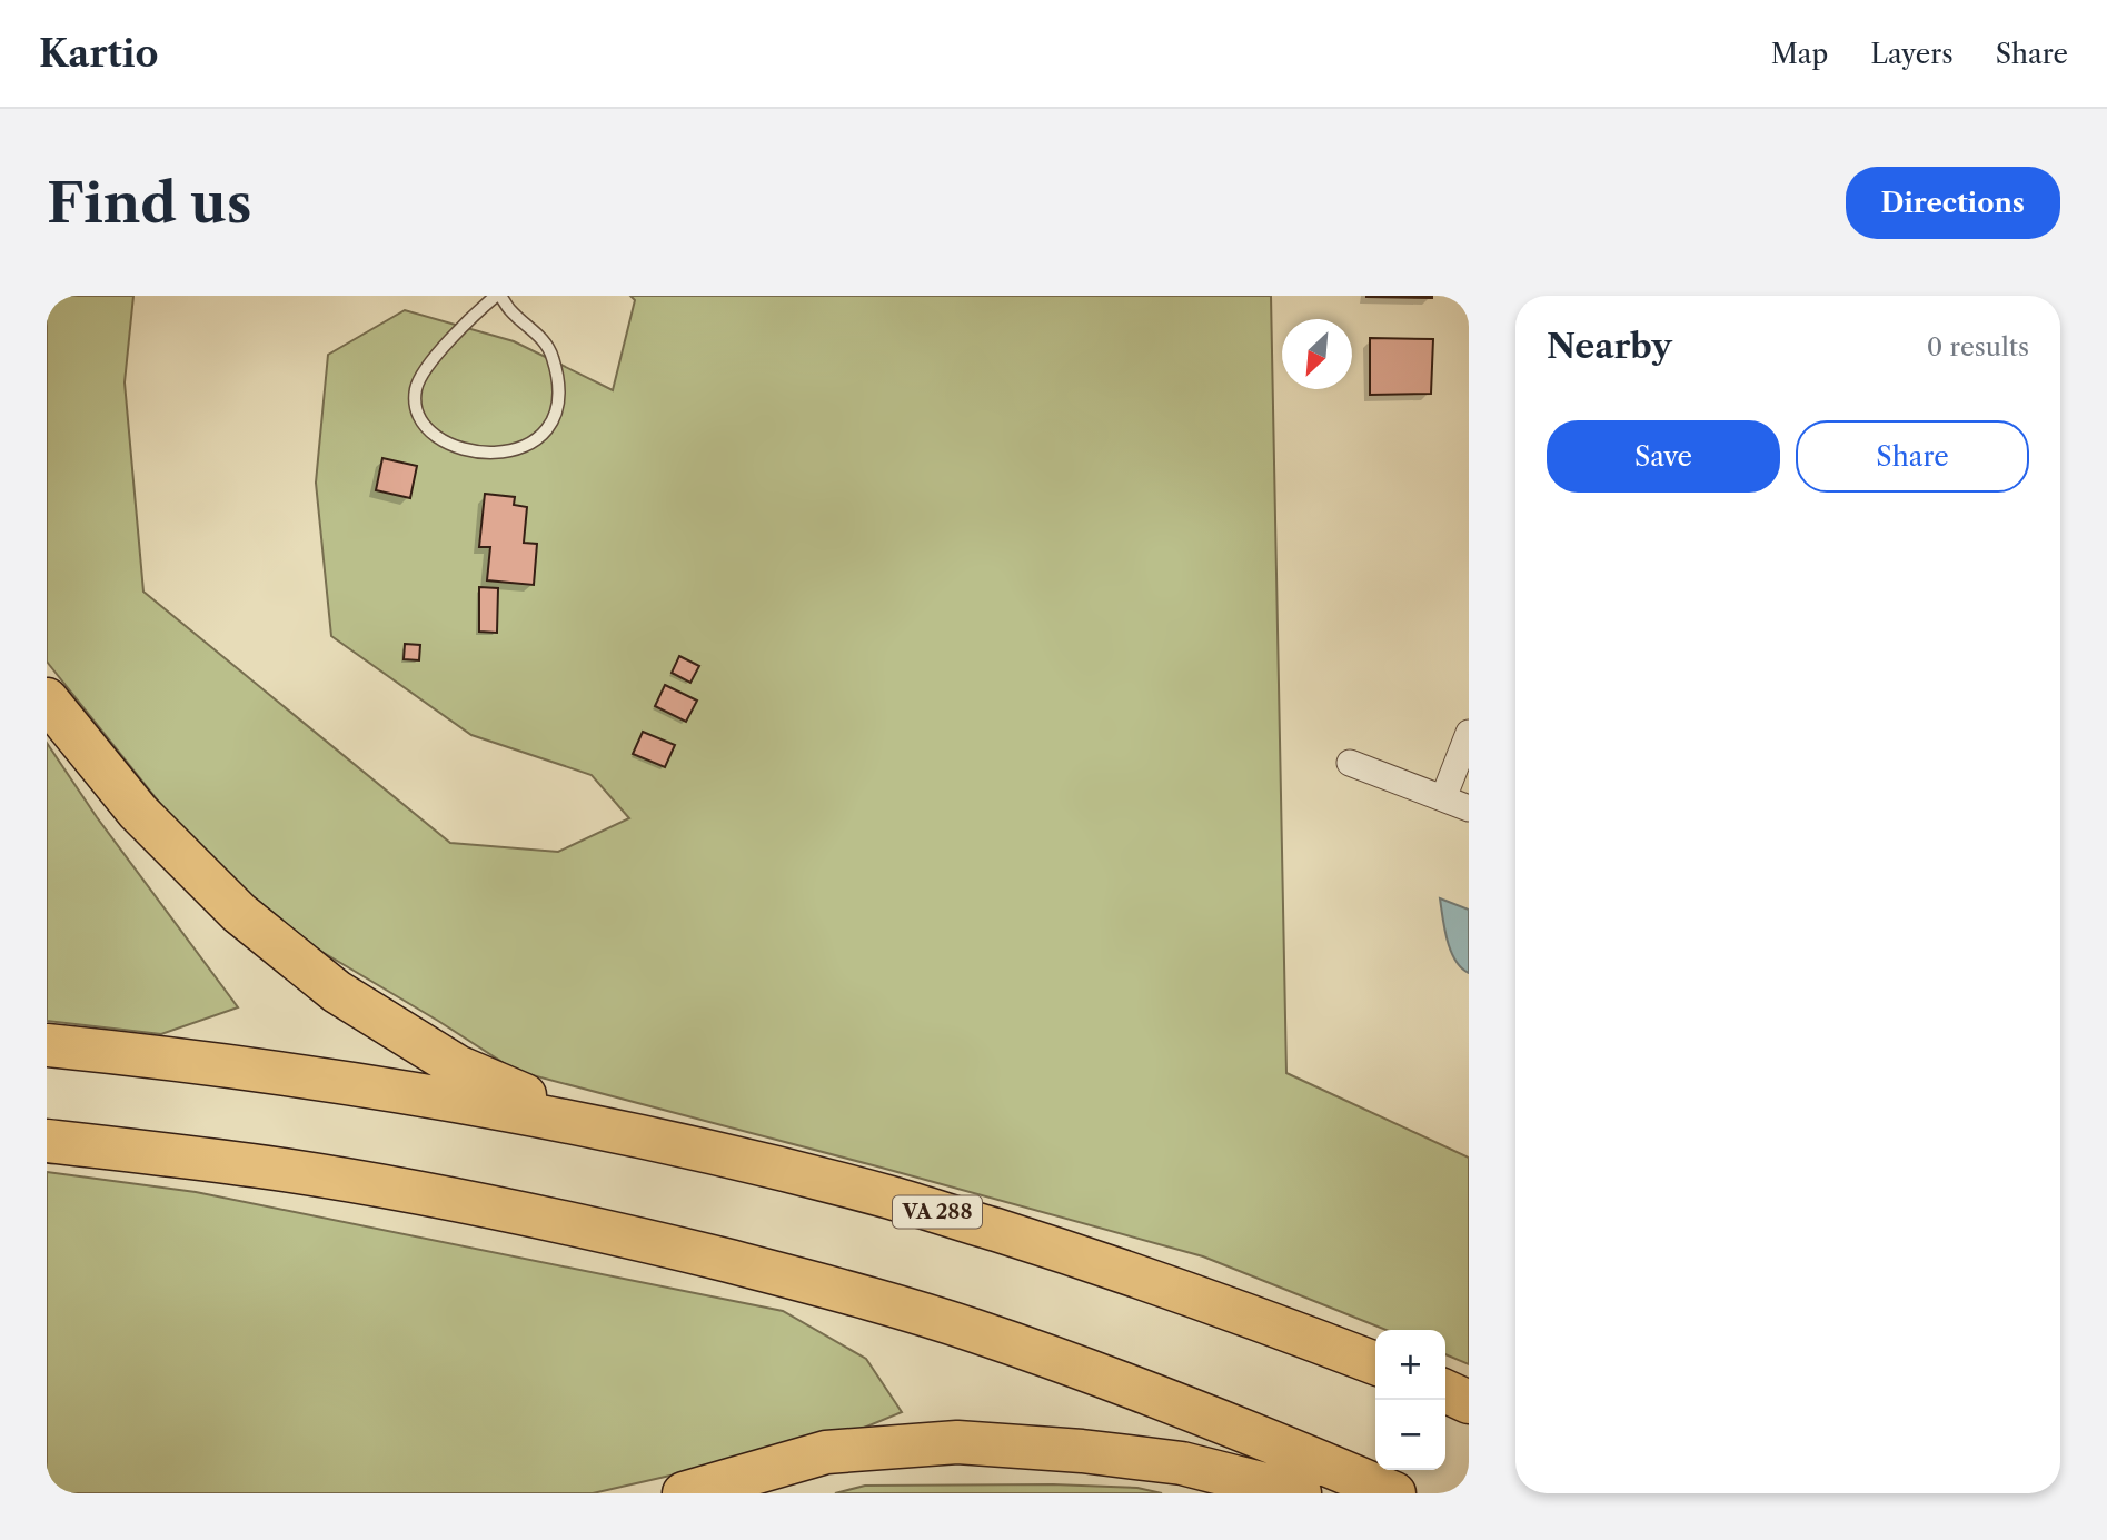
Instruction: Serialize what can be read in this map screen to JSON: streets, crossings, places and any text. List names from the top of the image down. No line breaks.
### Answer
{"streets":{"highway":["VA 288"]},"north":"bottom left","page":{"header":"Kartio","nav":["Map","Layers","Share"],"buttons":["Directions",["Save","Share"]],"title":"Find us","heading":["Nearby","0 results"],"map_buttons":["+","−"]}}
